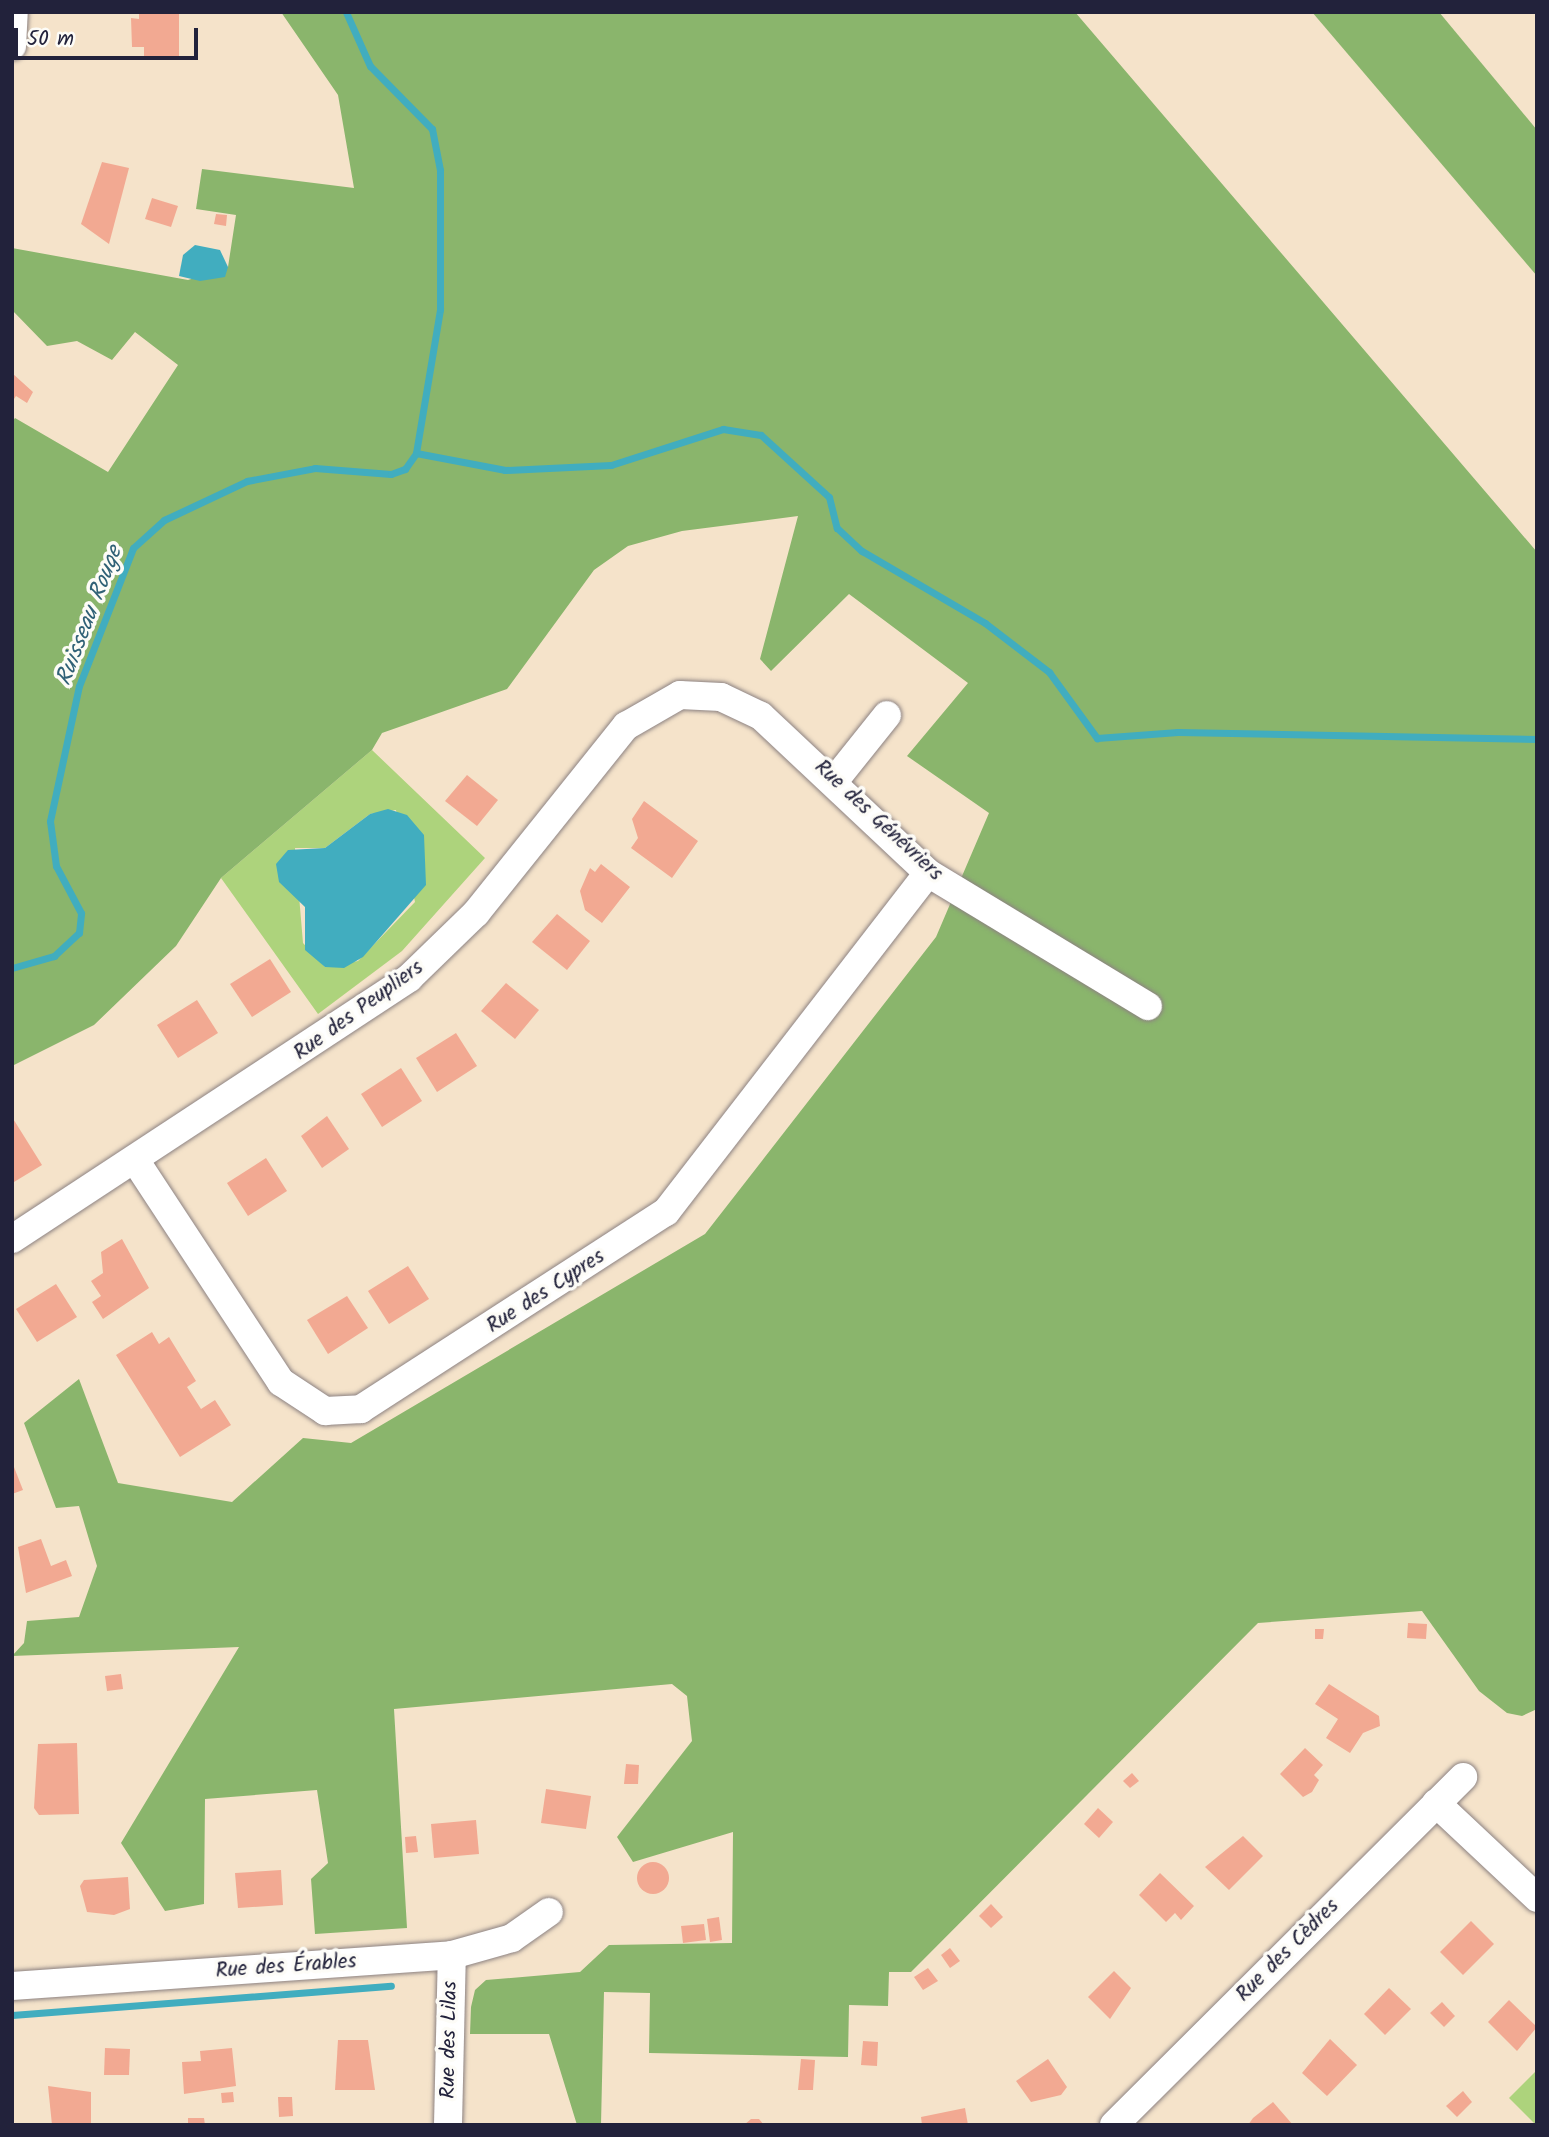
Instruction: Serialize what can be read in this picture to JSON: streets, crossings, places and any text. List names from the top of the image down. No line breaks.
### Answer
{"streets":{"street":["Rue des Génévriers","Rue des Peupliers","Rue des Cypres","Rue des Cèdres","Rue des Érables","Rue des Lilas"]},"crossings":[["Rue des Génévriers","Rue des Peupliers"],["Rue des Génévriers","Rue des Cypres"],["Rue des Peupliers","Rue des Cypres"],["Rue des Érables","Rue des Lilas"]],"water":["Ruisseau Rouge"],"scale_bar":"50 m"}
